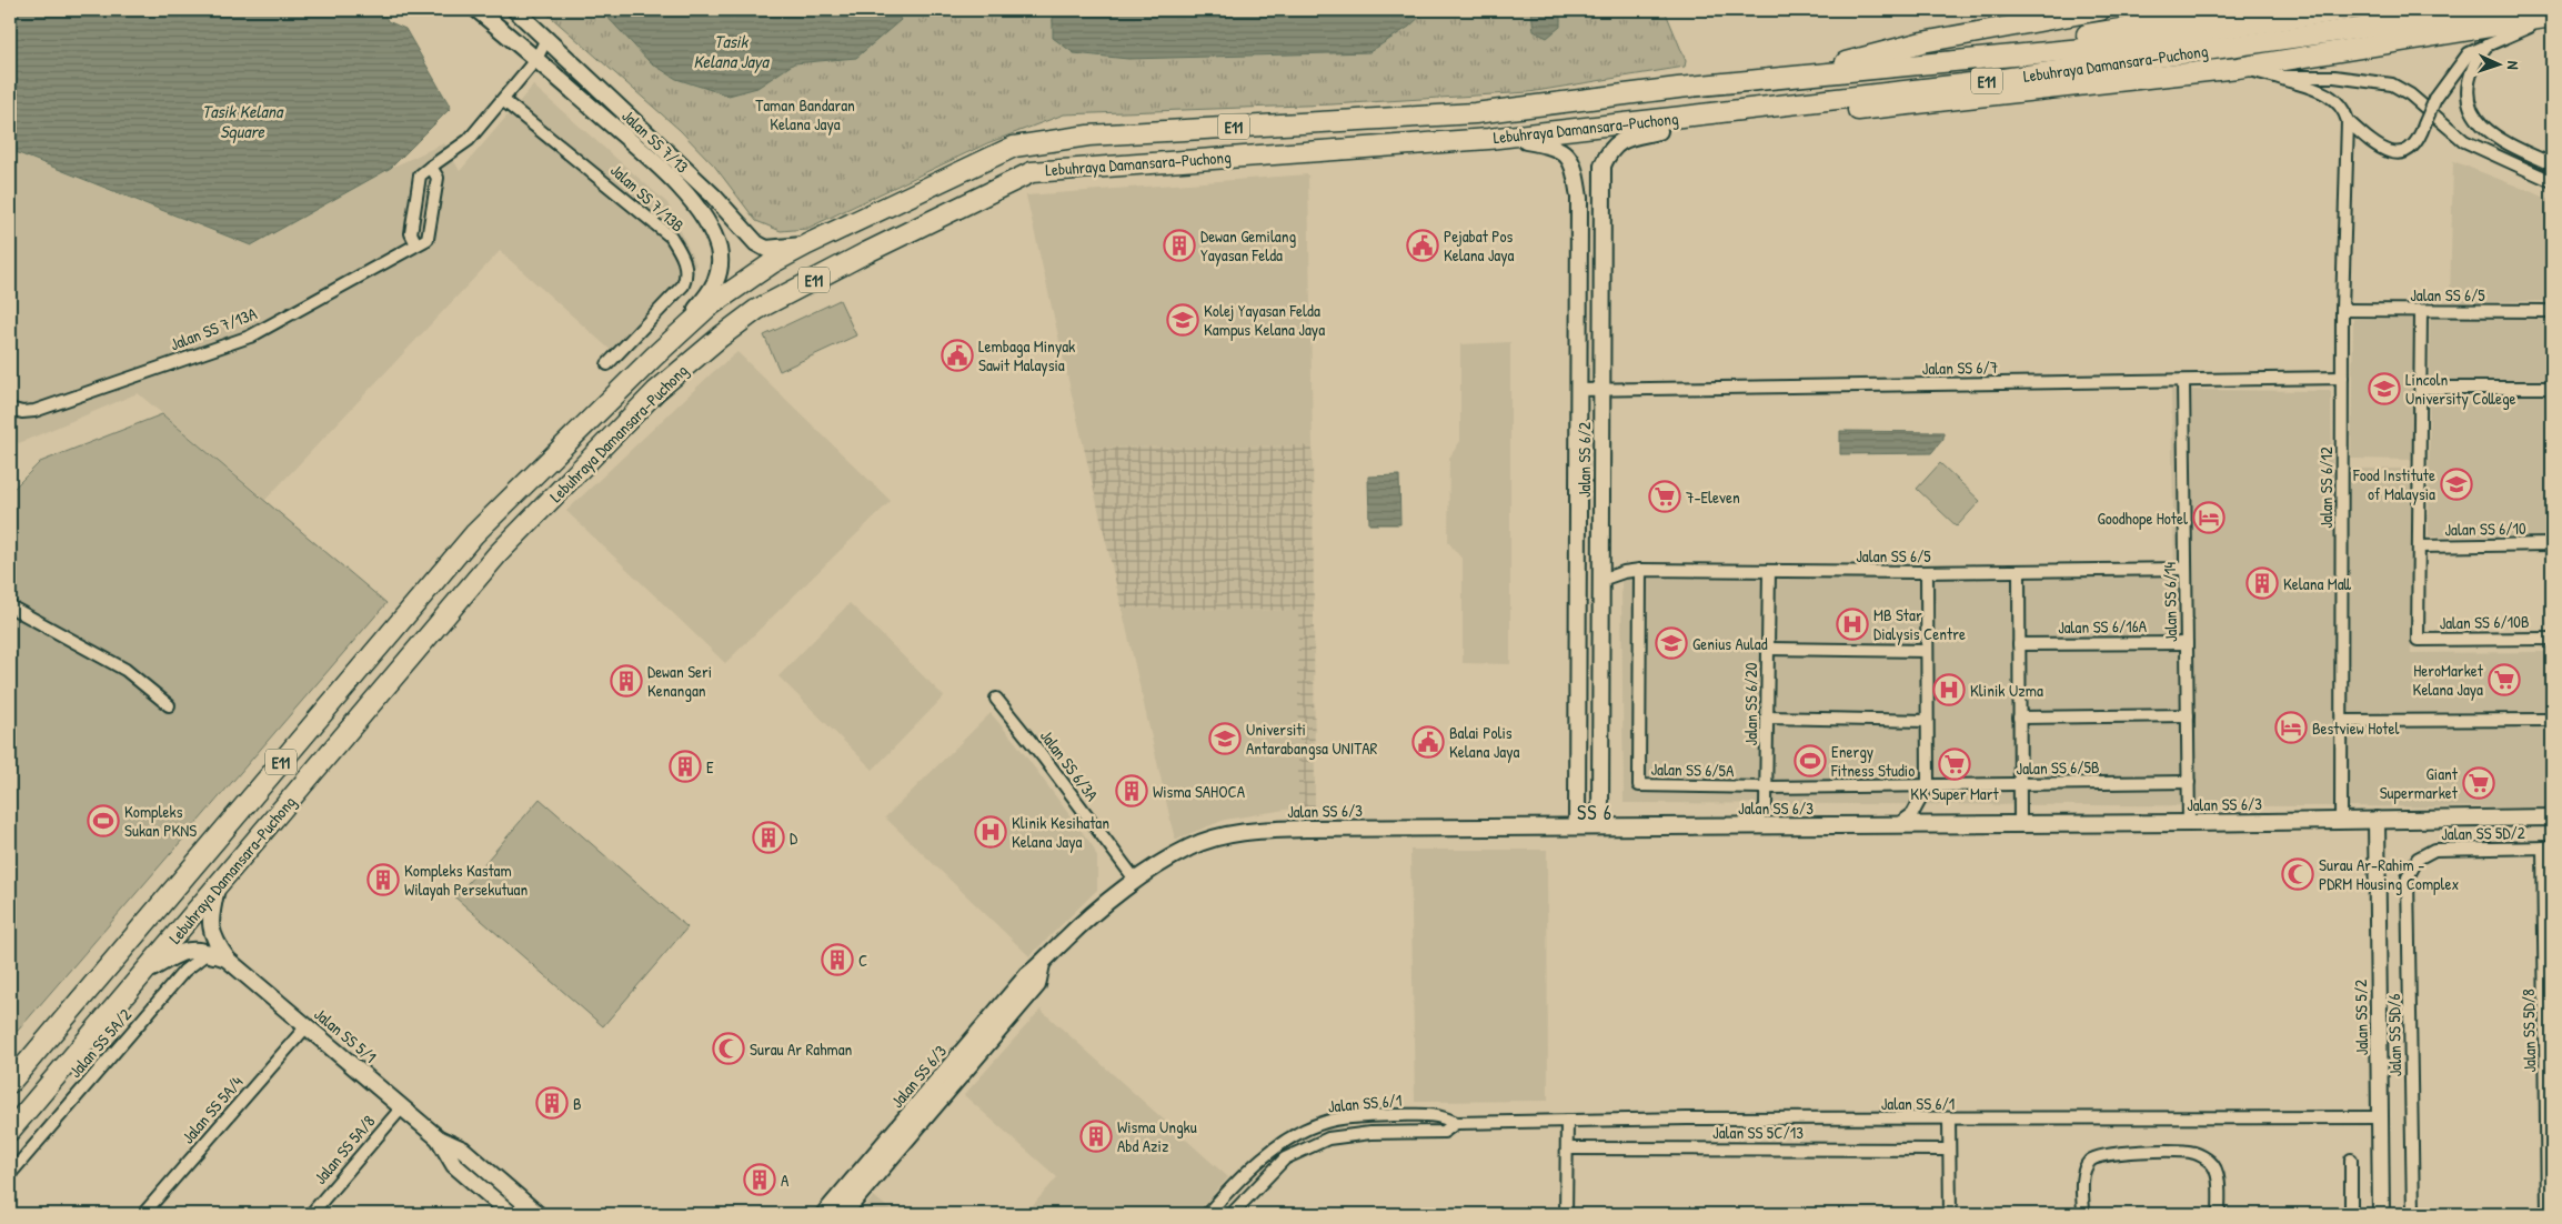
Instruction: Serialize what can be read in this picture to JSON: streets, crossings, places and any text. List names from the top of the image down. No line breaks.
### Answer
{"streets":{"highway":["Lebuhraya Damansara–Puchong","E11"],"street":["Jalan SS 7/13","Jalan SS 7/13B","Jalan SS 6/5","Jalan SS 7/13A","Jalan SS 6/7","Jalan SS 6/2","Jalan SS 6/12","Jalan SS 6/10","Jalan SS 6/14","Jalan SS 6/10B","Jalan SS 6/16A","Jalan SS 6/20","Jalan SS 6/3A","Jalan SS 6/5B","Jalan SS 6/5A","Jalan SS 6/3","Jalan SS 5D/2","Jalan SS 5/2","Jalan SS 5D/8","Jalan SS 5/1","Jalan SS 5D/6","Jalan SS 5A/2","Jalan SS 6/1","Jalan SS 5A/4","Jalan SS 5C/13","Jalan SS 5A/8"]},"crossings":[["Lebuhraya Damansara–Puchong","Jalan SS 7/13"],["Lebuhraya Damansara–Puchong","Jalan SS 5/1"],["Jalan SS 6/5","Jalan SS 6/2"],["Jalan SS 6/5","Jalan SS 6/12"],["Jalan SS 6/5","Jalan SS 6/14"],["Jalan SS 6/5","Jalan SS 6/20"],["Jalan SS 6/5","Jalan SS 6/5A"],["Jalan SS 6/7","Jalan SS 6/2"],["Jalan SS 6/7","Jalan SS 6/12"],["Jalan SS 6/7","Jalan SS 6/14"],["Jalan SS 6/2","Jalan SS 6/3"],["Jalan SS 6/12","Jalan SS 6/3"],["Jalan SS 6/10","Jalan SS 6/10B"],["Jalan SS 6/14","Jalan SS 6/16A"],["Jalan SS 6/14","Jalan SS 6/5B"],["Jalan SS 6/14","Jalan SS 6/3"],["Jalan SS 6/20","Jalan SS 6/5A"],["Jalan SS 6/20","Jalan SS 6/3"],["Jalan SS 6/3A","Jalan SS 6/3"],["Jalan SS 6/5B","Jalan SS 6/5A"],["Jalan SS 6/3","Jalan SS 5/2"],["Jalan SS 5D/2","Jalan SS 5D/8"],["Jalan SS 5D/2","Jalan SS 5D/6"],["Jalan SS 5/2","Jalan SS 6/1"],["Jalan SS 5/1","Jalan SS 5A/2"],["Jalan SS 5/1","Jalan SS 5A/4"],["Jalan SS 5/1","Jalan SS 5A/8"]],"districts":["SS 6"],"water":["Tasik Kelana Jaya","Tasik Kelana Square"],"parks":["Taman Bandaran Kelana Jaya"],"places":{"building":["Dewan Gemilang Yayasan Felda","Kelana Mall","Dewan Seri Kenangan","E","Wisma SAHOCA","D","Kompleks Kastam Wilayah Persekutuan","C","B","Wisma Ungku Abd Aziz","A"],"public building":["Pejabat Pos Kelana Jaya","Lembaga Minyak Sawit Malaysia","Balai Polis Kelana Jaya"],"school or university":["Kolej Yayasan Felda Kampus Kelana Jaya","Lincoln University College","Food Institute of Malaysia","Genius Aulad","Universiti Antarabangsa UNITAR"],"supermarket":["7-Eleven","HeroMarket Kelana Jaya","KK Super Mart","Giant Supermarket"],"hotel":["Goodhope Hotel","Bestview Hotel"],"hospital":["MB Star Dialysis Centre","Klinik Uzma","Klinik Kesihatan Kelana Jaya"],"sports":["Energy Fitness Studio","Kompleks Sukan PKNS"],"mosque":["Surau Ar-Rahim - PDRM Housing Complex","Surau Ar Rahman"]},"north":"right"}
